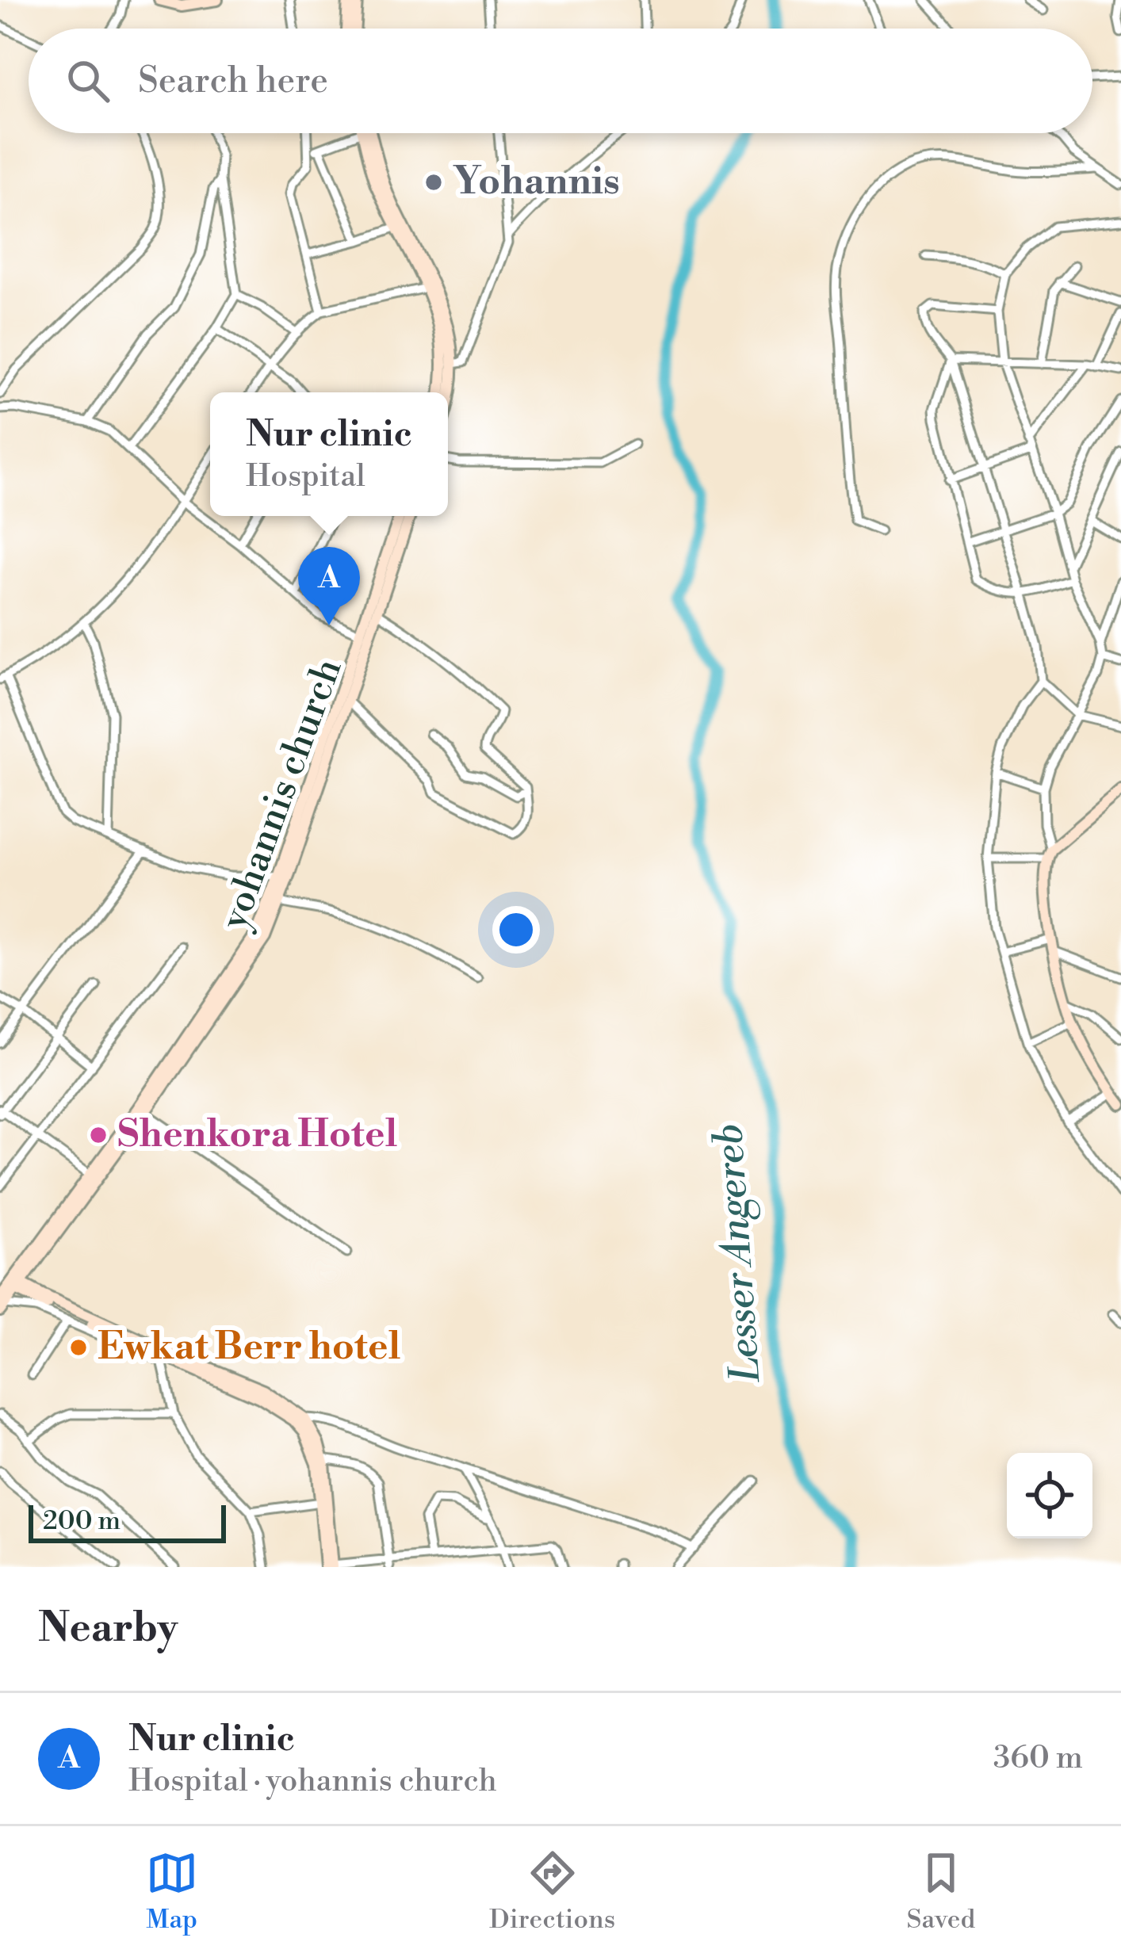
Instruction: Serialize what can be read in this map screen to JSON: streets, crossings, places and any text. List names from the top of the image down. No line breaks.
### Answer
{"water":["Lesser Angereb"],"places":["Yohannis","Shenkora Hotel","Ewkat Berr hotel"],"scale_bar":"200 m","page":{"search":"Search here","popup":["Nur clinic","Hospital"],"pins":"A","scale":"200 m","heading":"Nearby","list":[{"mark":"A","name":"Nur clinic","note":"Hospital · yohannis church","value":"360 m"}],"nav":["Map","Directions","Saved"]}}
